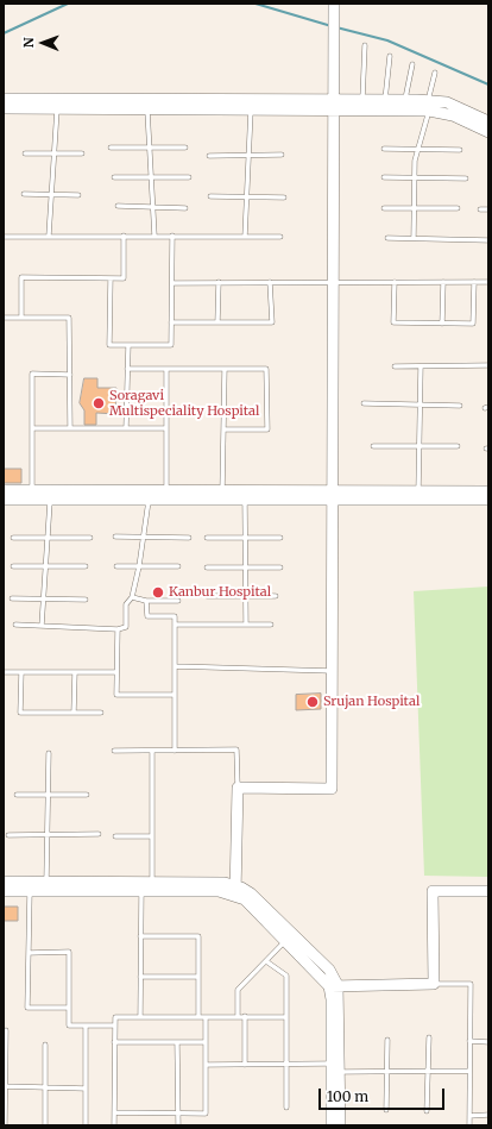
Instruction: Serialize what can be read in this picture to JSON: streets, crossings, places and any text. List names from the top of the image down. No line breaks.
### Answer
{"places":["Soragavi Multispeciality Hospital","Kanbur Hospital","Srujan Hospital"],"scale_bar":"100 m","north":"left"}
